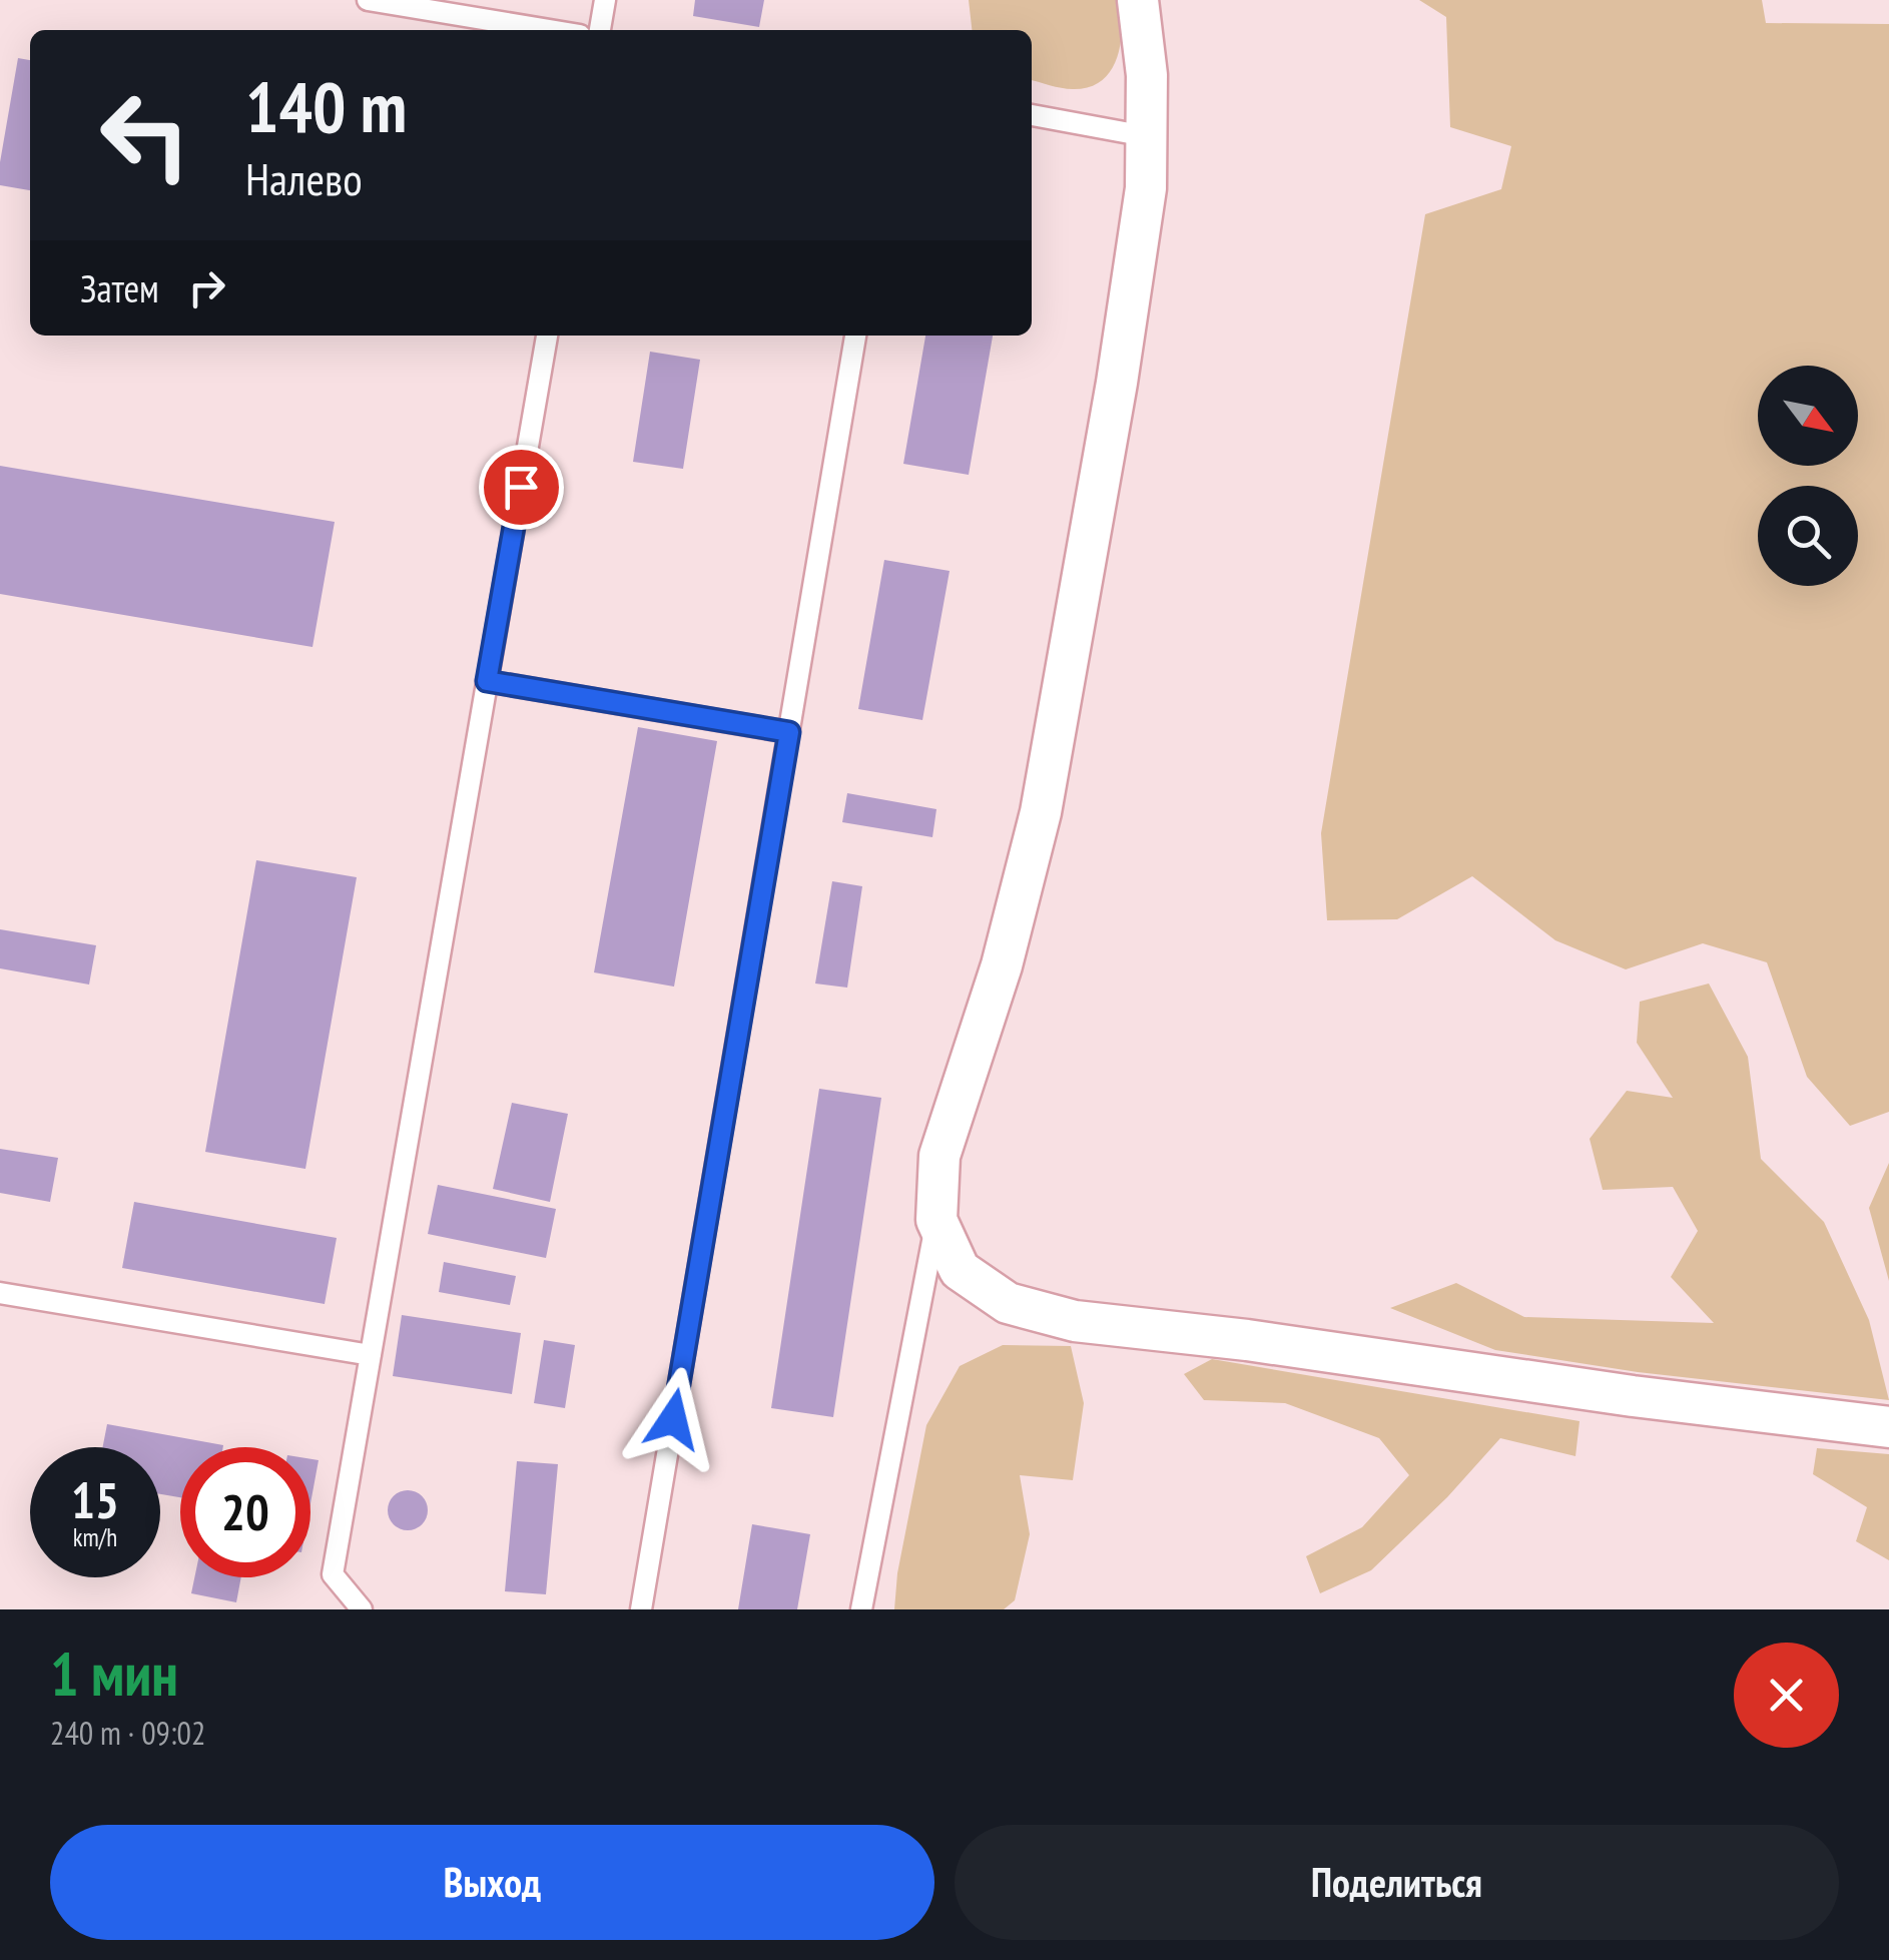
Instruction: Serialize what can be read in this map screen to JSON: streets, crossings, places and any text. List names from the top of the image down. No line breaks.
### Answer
{"north":"bottom right","page":{"turn":["140 m","Налево"],"then":"Затем","speed":"15 km/h","limit":"20","heading":["1 мин","240 m · 09:02"],"buttons":["Выход","Поделиться"]}}
